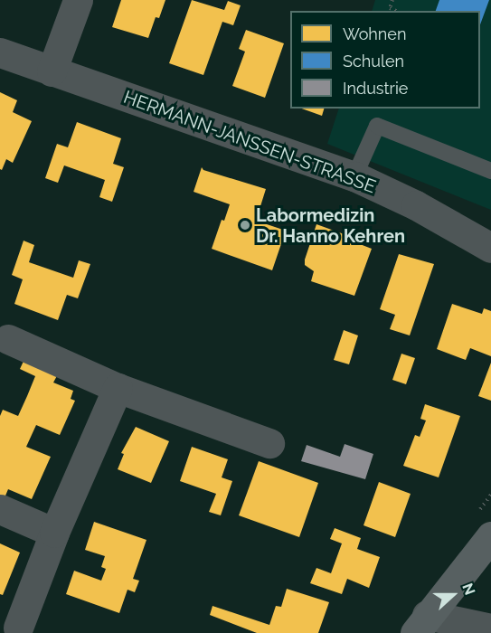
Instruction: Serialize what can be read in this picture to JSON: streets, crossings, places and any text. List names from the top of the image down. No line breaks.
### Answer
{"streets":{"street":["HERMANN-JANSSEN-STRASSE"]},"places":["Labormedizin Dr. Hanno Kehren"],"legend":["Wohnen","Schulen","Industrie"],"north":"right"}
